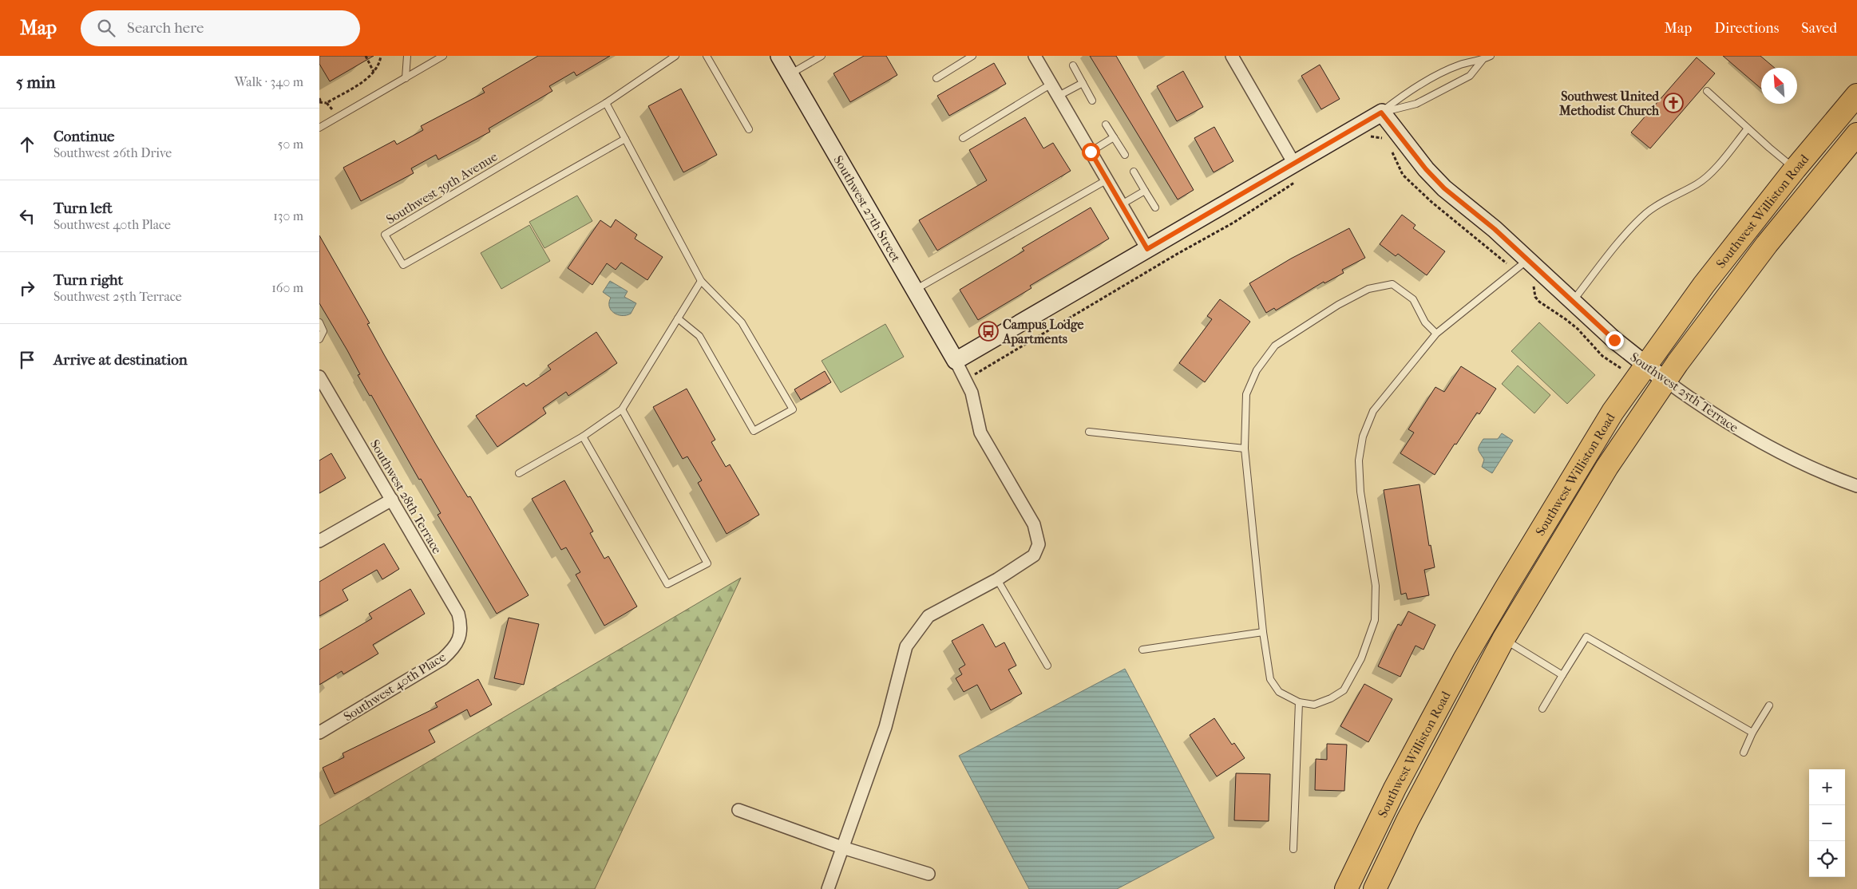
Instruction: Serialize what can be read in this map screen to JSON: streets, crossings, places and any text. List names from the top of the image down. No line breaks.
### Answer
{"streets":{"highway":["Southwest Williston Road"],"street":["Southwest 27th Street","Southwest 25th Terrace","Southwest 28th Terrace","Southwest 40th Place"],"lane":["Southwest 39th Avenue"]},"crossings":[["Southwest Williston Road","Southwest 25th Terrace"],["Southwest 28th Terrace","Southwest 40th Place"]],"places":{"church":["Southwest United Methodist Church"],"bus stop":["Campus Lodge Apartments"]},"north":"top left","page":{"header":"Map","search":"Search here","nav":["Map","Directions","Saved"],"heading":["5 min","Walk · 340 m"],"list":[["Continue","Southwest 26th Drive","50 m"],["Turn left","Southwest 40th Place","130 m"],["Turn right","Southwest 25th Terrace","160 m"],"Arrive at destination"],"map_buttons":["+","−"]}}
